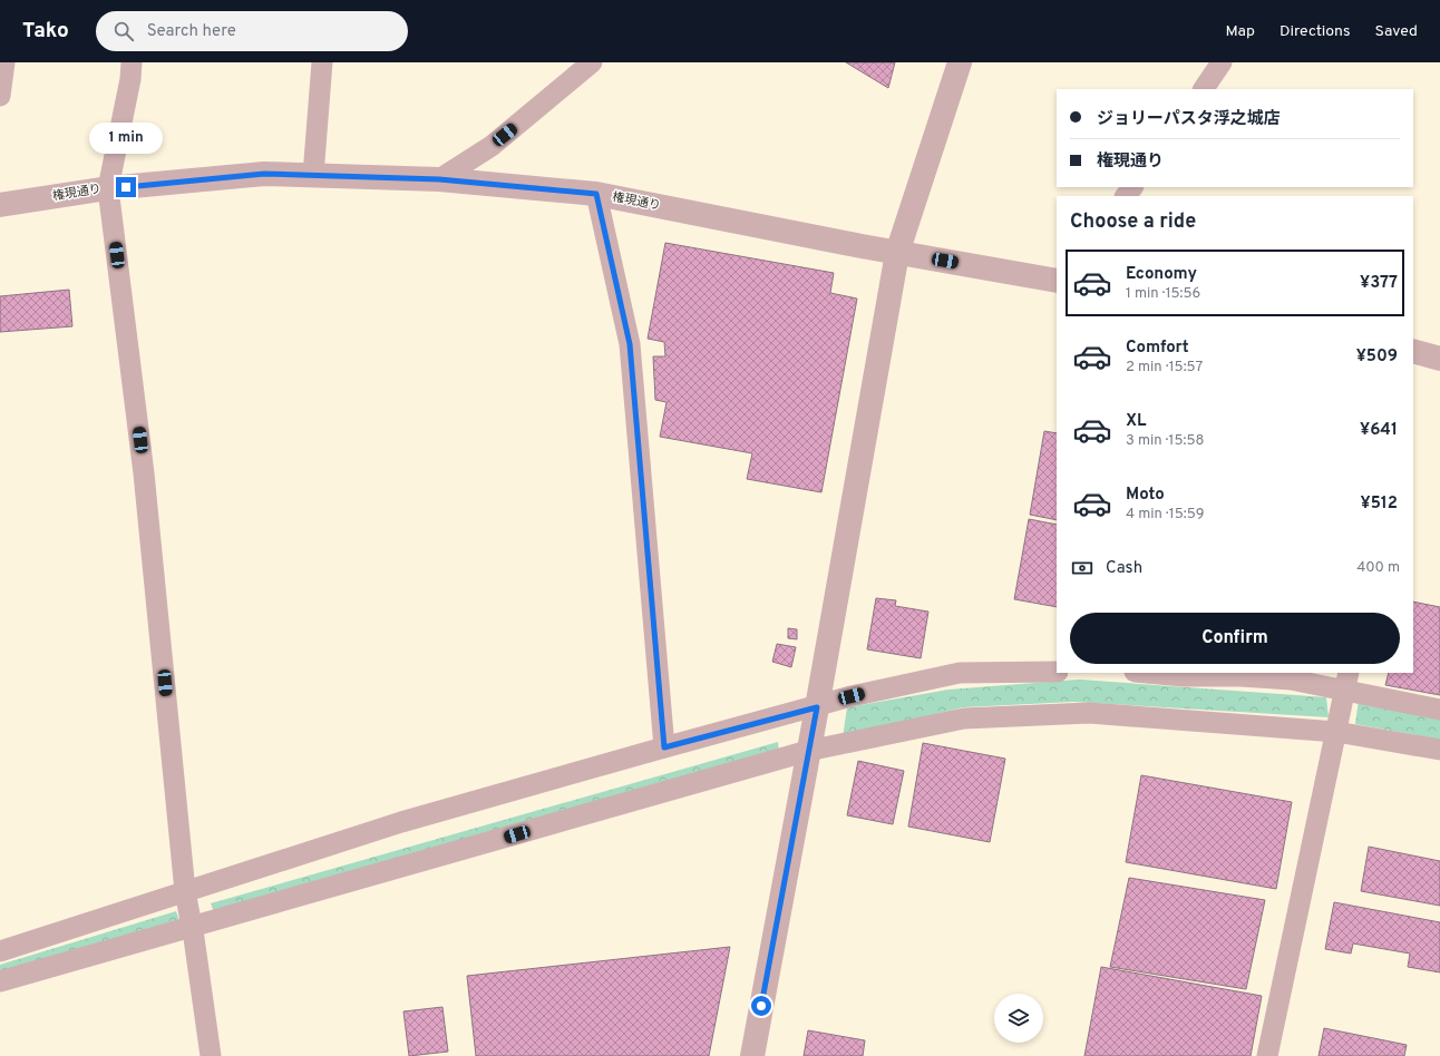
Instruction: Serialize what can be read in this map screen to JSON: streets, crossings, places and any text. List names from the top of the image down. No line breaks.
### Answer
{"streets":{"street":["権現通り"]},"page":{"header":"Tako","search":"Search here","nav":["Map","Directions","Saved"],"banner":["ジョリーパスタ浮之城店","権現通り"],"bubble":"1 min","heading":"Choose a ride","list":[{"name":"Economy","note":"1 min · 15:56","value":"¥377"},{"name":"Comfort","note":"2 min · 15:57","value":"¥509"},{"name":"XL","note":"3 min · 15:58","value":"¥641"},{"name":"Moto","note":"4 min · 15:59","value":"¥512"}],"pay":["Cash","400 m"],"buttons":"Confirm"}}
